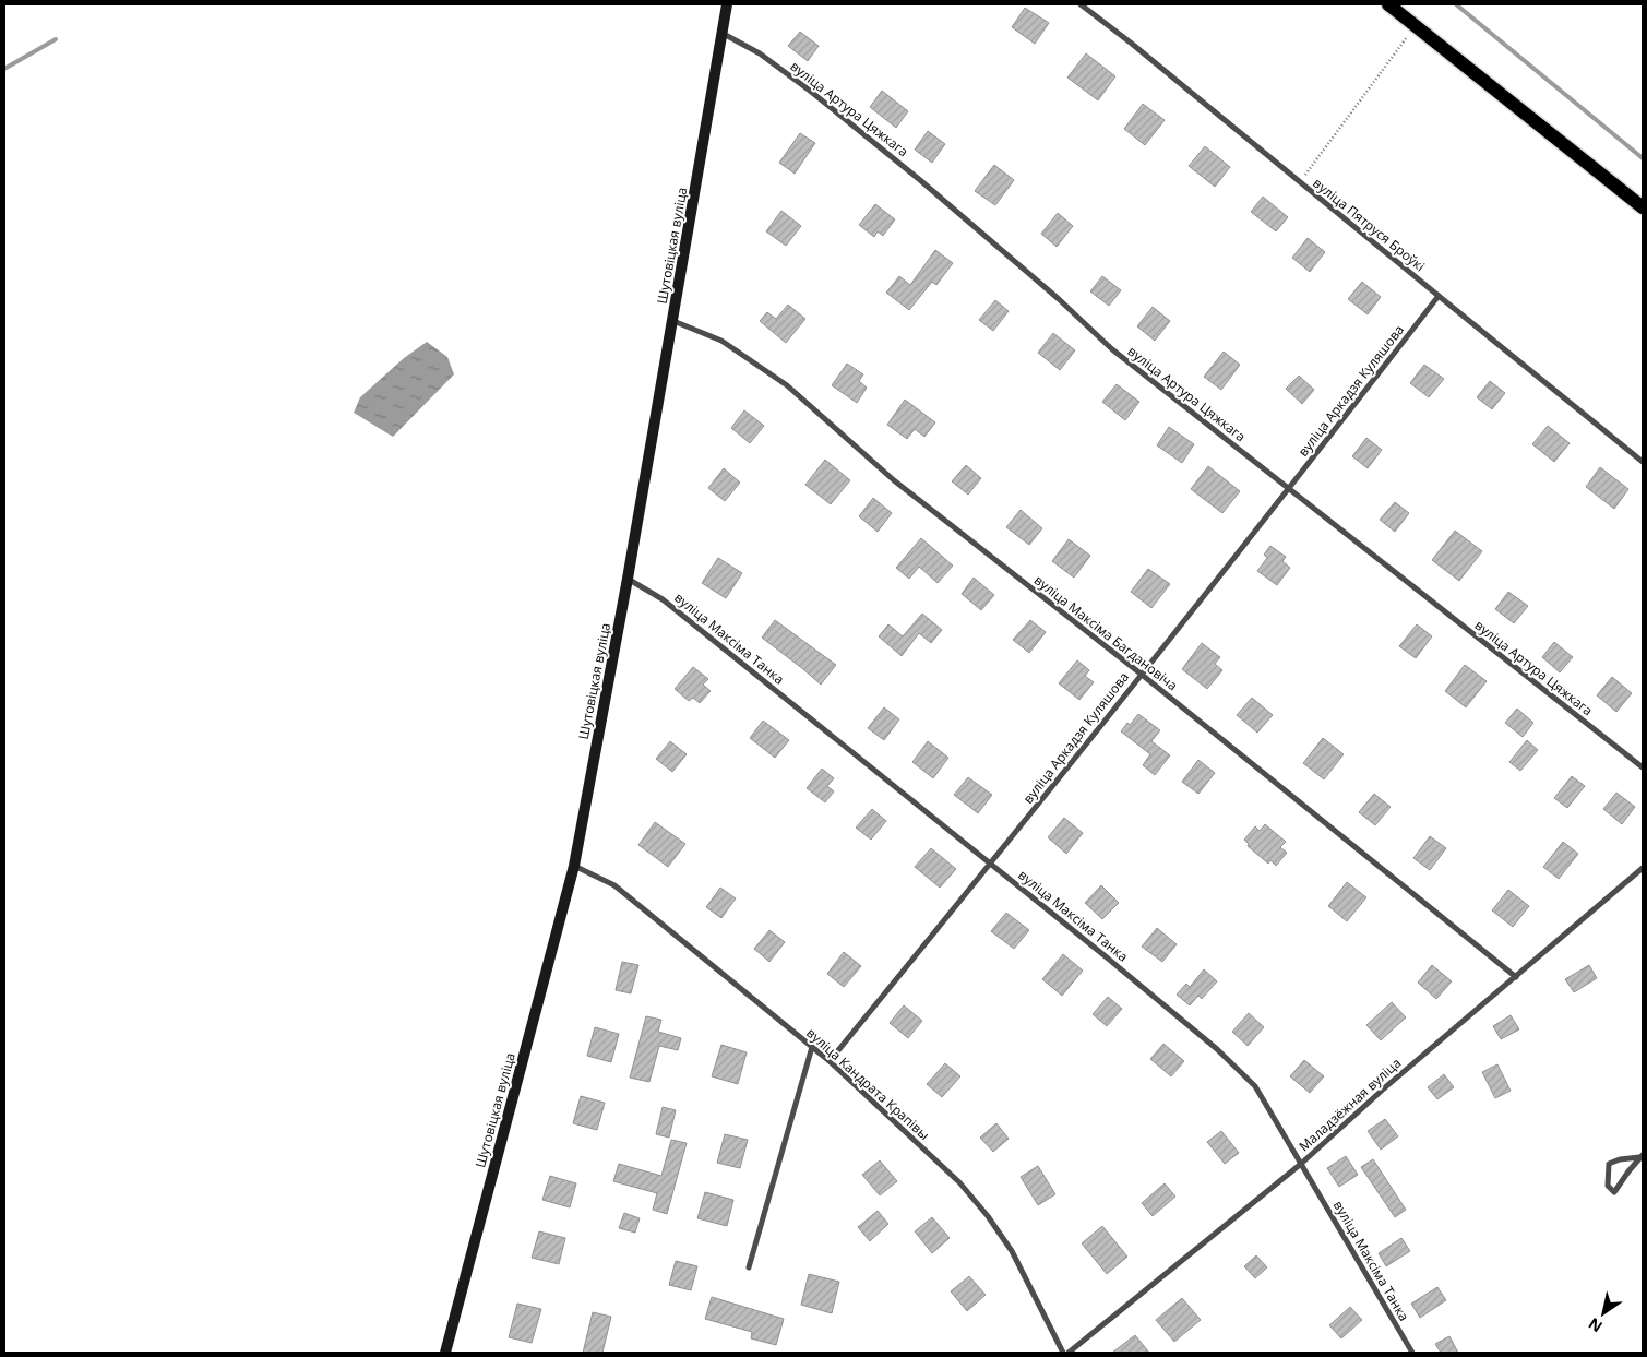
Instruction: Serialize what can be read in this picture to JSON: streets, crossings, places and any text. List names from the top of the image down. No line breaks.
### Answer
{"streets":{"main road":["Шутовіцкая вуліца"],"street":["вуліца Артура Цяжкага","вуліца Пятруся Броўкі","вуліца Аркадзя Куляшова","вуліца Максіма Багдановіча","вуліца Максіма Танка","вуліца Кандрата Крапівы","Маладзёжная вуліца"]},"crossings":[["вуліца Артура Цяжкага","Шутовіцкая вуліца"],["вуліца Артура Цяжкага","вуліца Аркадзя Куляшова"],["вуліца Пятруся Броўкі","вуліца Аркадзя Куляшова"],["Шутовіцкая вуліца","вуліца Максіма Багдановіча"],["Шутовіцкая вуліца","вуліца Максіма Танка"],["Шутовіцкая вуліца","вуліца Кандрата Крапівы"],["вуліца Аркадзя Куляшова","вуліца Максіма Багдановіча"],["вуліца Аркадзя Куляшова","вуліца Максіма Танка"],["вуліца Аркадзя Куляшова","вуліца Кандрата Крапівы"],["вуліца Максіма Багдановіча","Маладзёжная вуліца"],["вуліца Максіма Танка","Маладзёжная вуліца"]],"north":"bottom left"}
